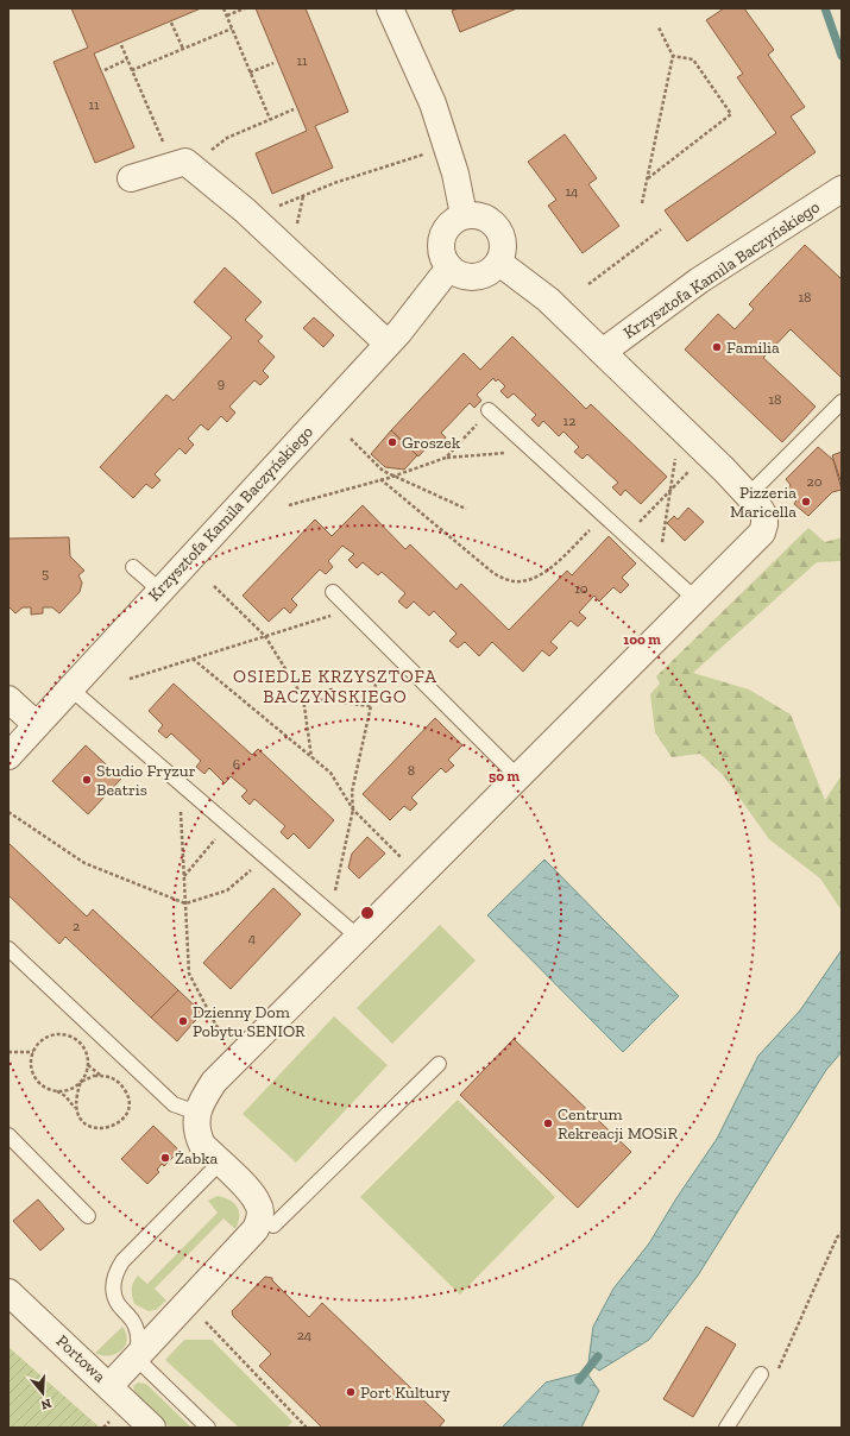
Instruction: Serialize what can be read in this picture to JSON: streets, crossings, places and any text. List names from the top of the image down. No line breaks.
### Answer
{"streets":{"street":["Krzysztofa Kamila Baczyńskiego","Portowa"]},"districts":["OSIEDLE KRZYSZTOFA BACZYŃSKIEGO"],"places":["Familia","Groszek","Pizzeria Maricella","Studio Fryzur Beatris","Dzienny Dom Pobytu SENIOR","Centrum Rekreacji MOSiR","Żabka","Port Kultury"],"house_numbers":["11","11","14","18","9","18","12","20","5","10","6","8","2","4","24"],"north":"bottom","rings":["100 m","50 m"]}
